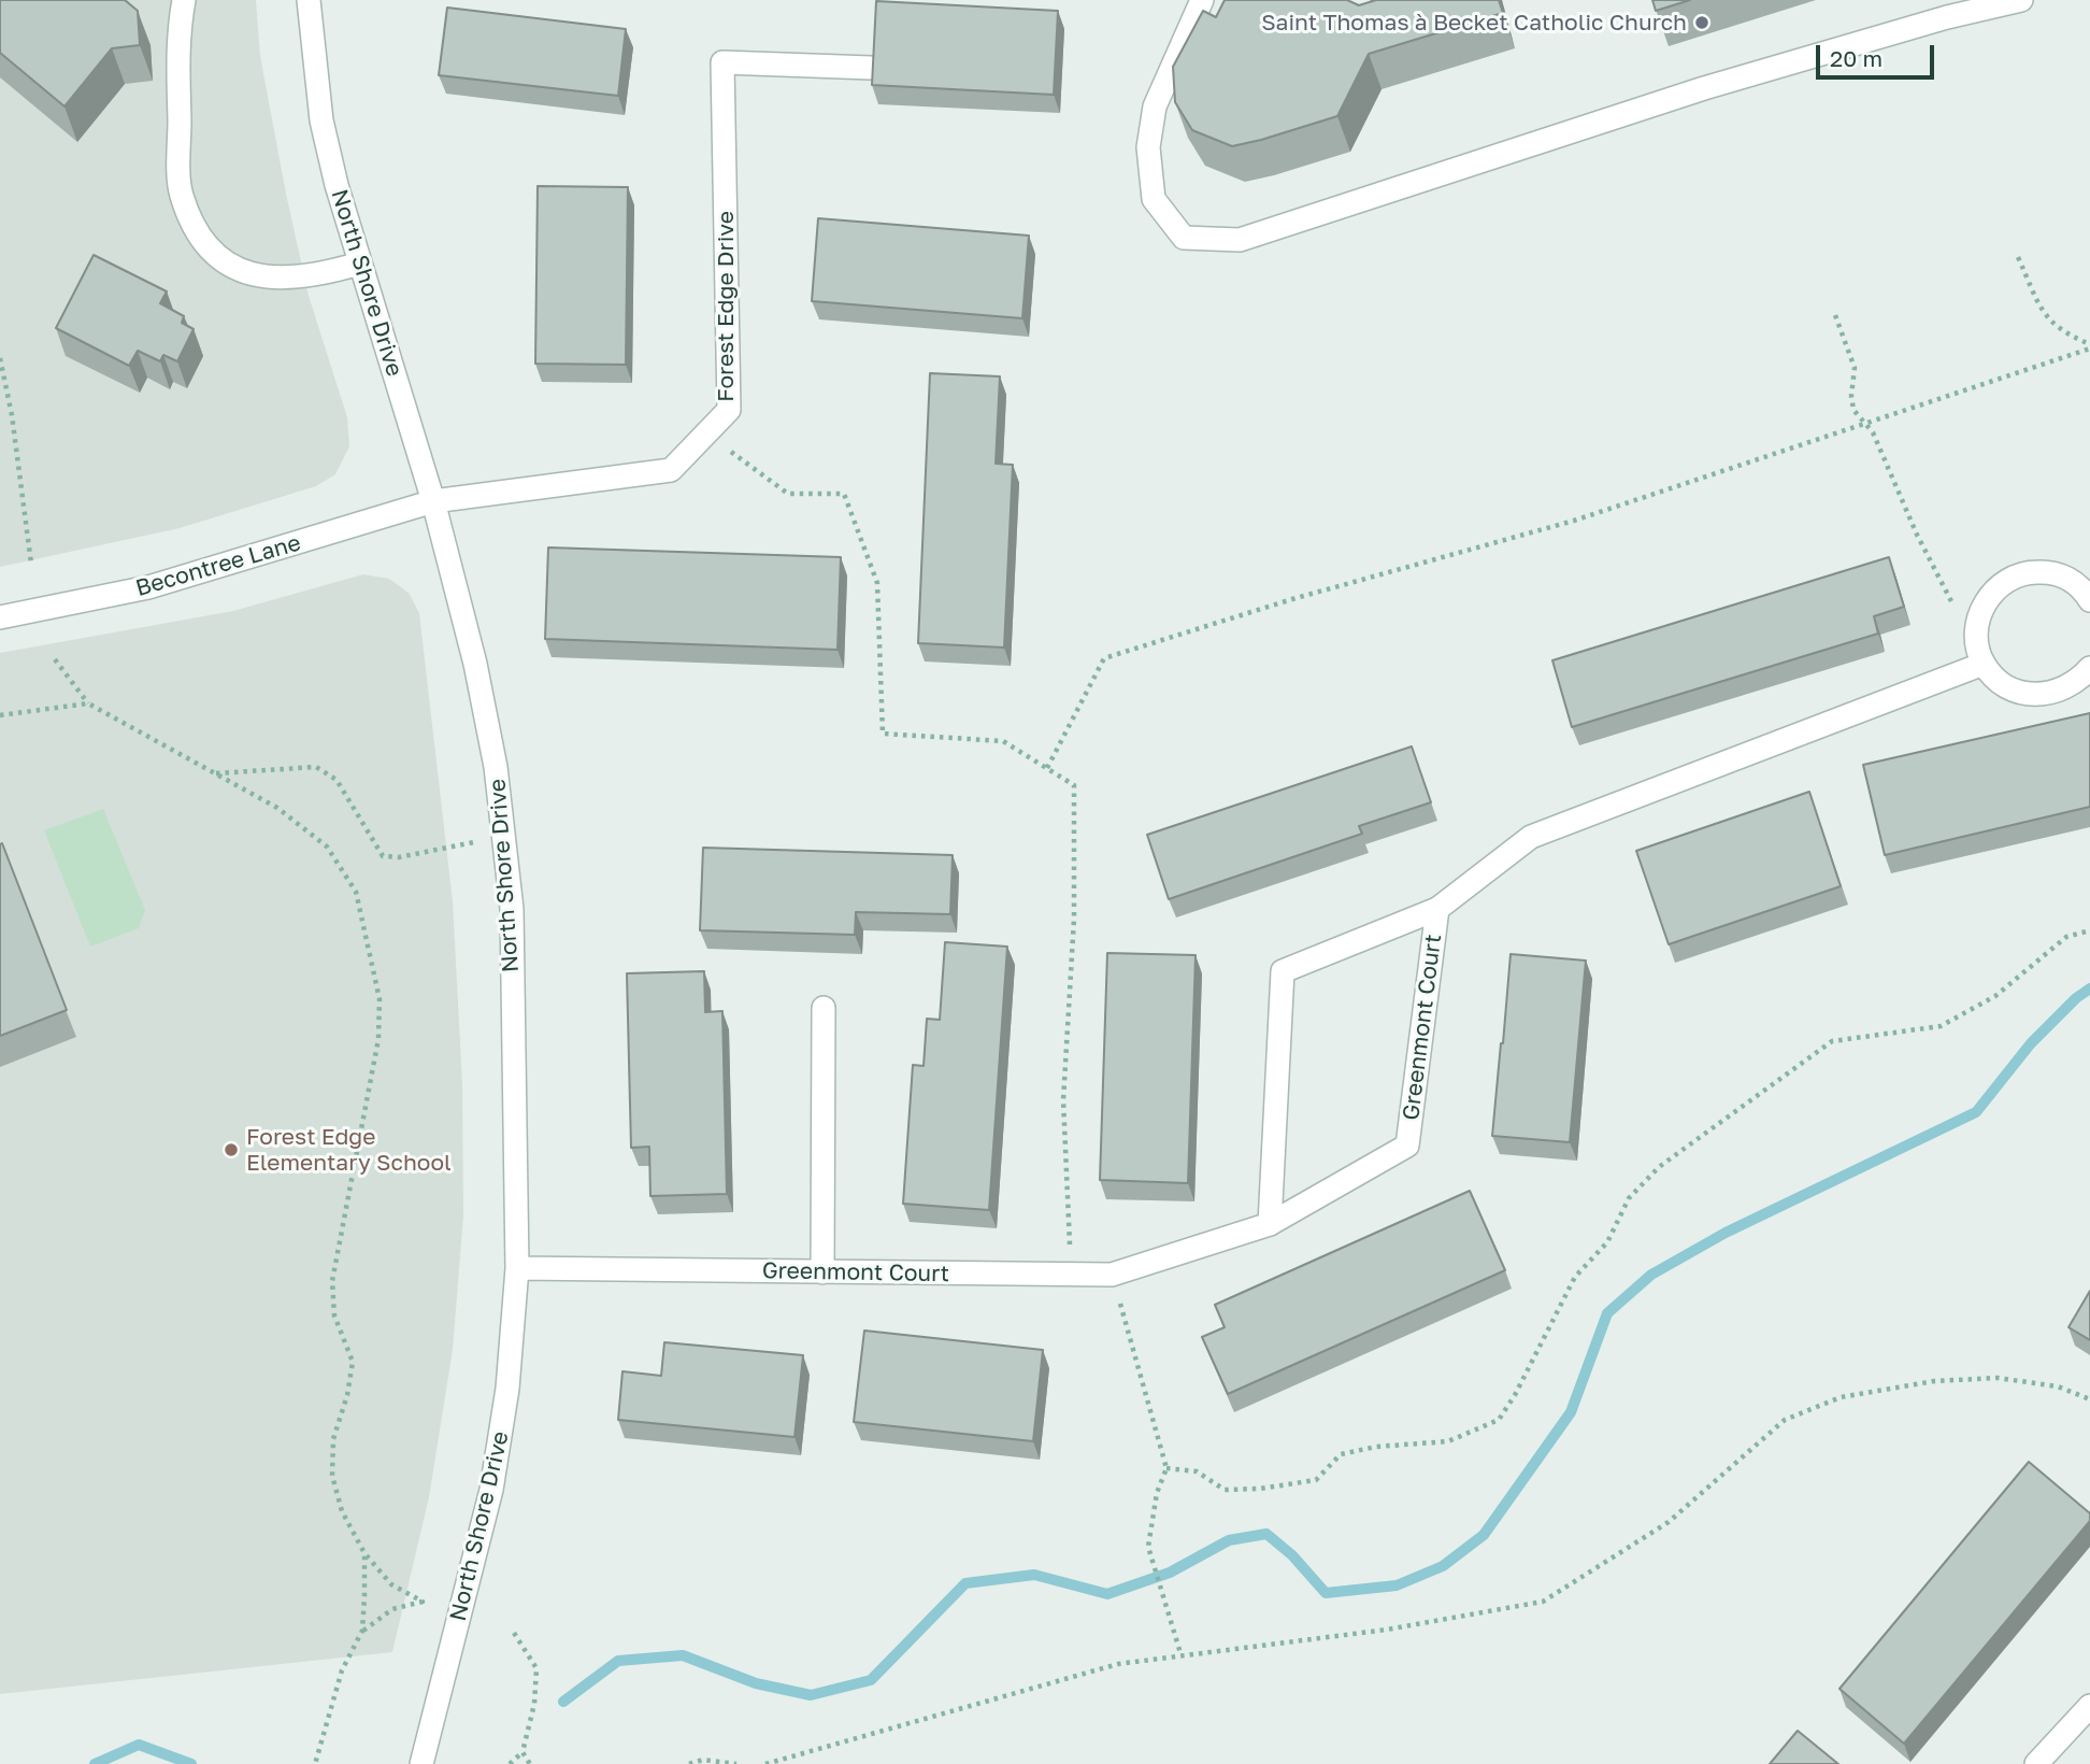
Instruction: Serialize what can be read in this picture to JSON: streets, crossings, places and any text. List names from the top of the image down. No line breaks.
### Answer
{"streets":{"street":["North Shore Drive","Forest Edge Drive","Becontree Lane","Greenmont Court"]},"crossings":[["North Shore Drive","Forest Edge Drive"],["North Shore Drive","Becontree Lane"],["North Shore Drive","Greenmont Court"],["Forest Edge Drive","Becontree Lane"]],"places":["Saint Thomas à Becket Catholic Church","Forest Edge Elementary School"],"scale_bar":"20 m"}
